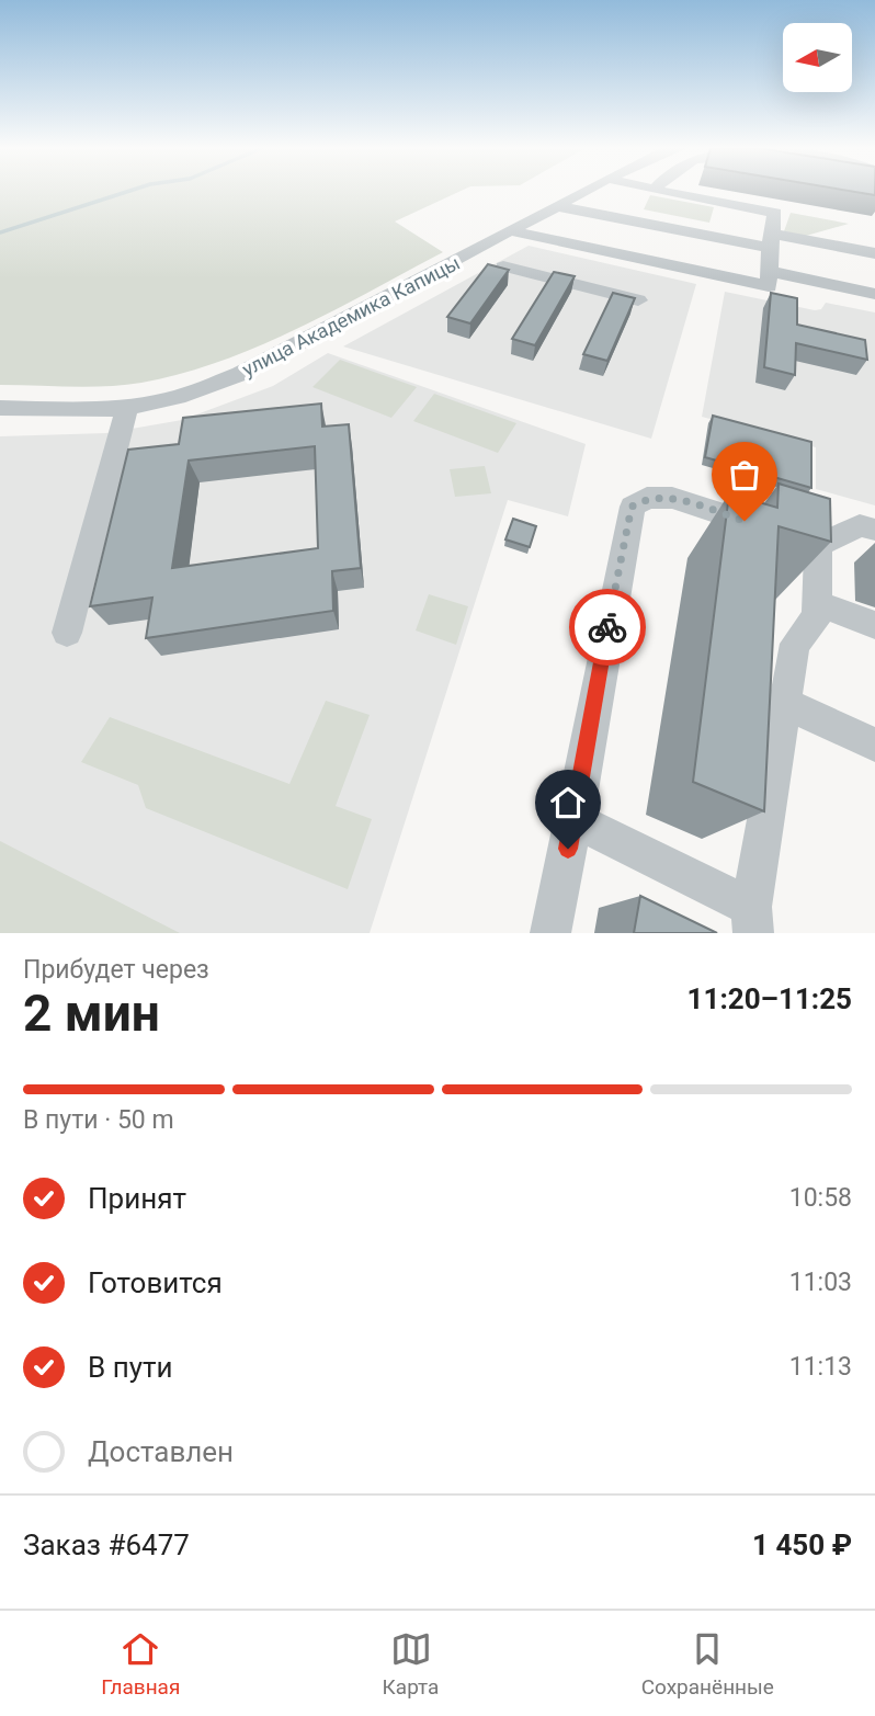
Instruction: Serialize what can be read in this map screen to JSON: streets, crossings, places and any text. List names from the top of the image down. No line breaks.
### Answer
{"streets":{"street":["улица Академика Капицы"]},"north":"left","page":{"heading":["2 мин","Прибудет через","11:20–11:25"],"panel":["Заказ #6477","1 450 ₽"],"bar":"В пути · 50 m","list":[["Принят","10:58"],["Готовится","11:03"],["В пути","11:13"],"Доставлен"],"tabs":["Главная","Карта","Сохранённые"]}}
